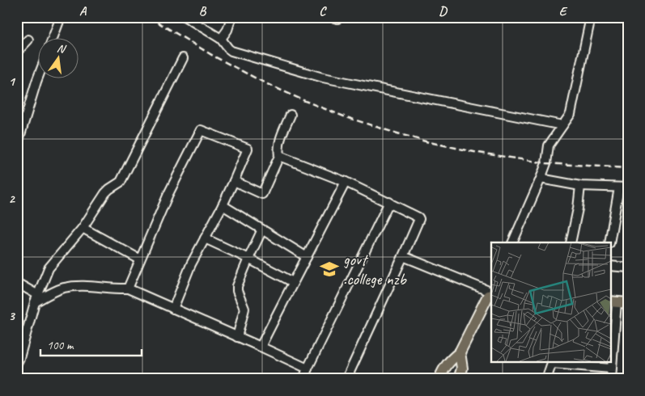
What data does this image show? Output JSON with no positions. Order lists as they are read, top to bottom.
{
  "places": {
    "school or university": ["govt .college nzb"]
  },
  "scale_bar": "100 m",
  "north": "top",
  "grid": {
    "columns": [
      "A",
      "B",
      "C",
      "D",
      "E"
    ],
    "rows": ["1", "2", "3"]
  }
}
